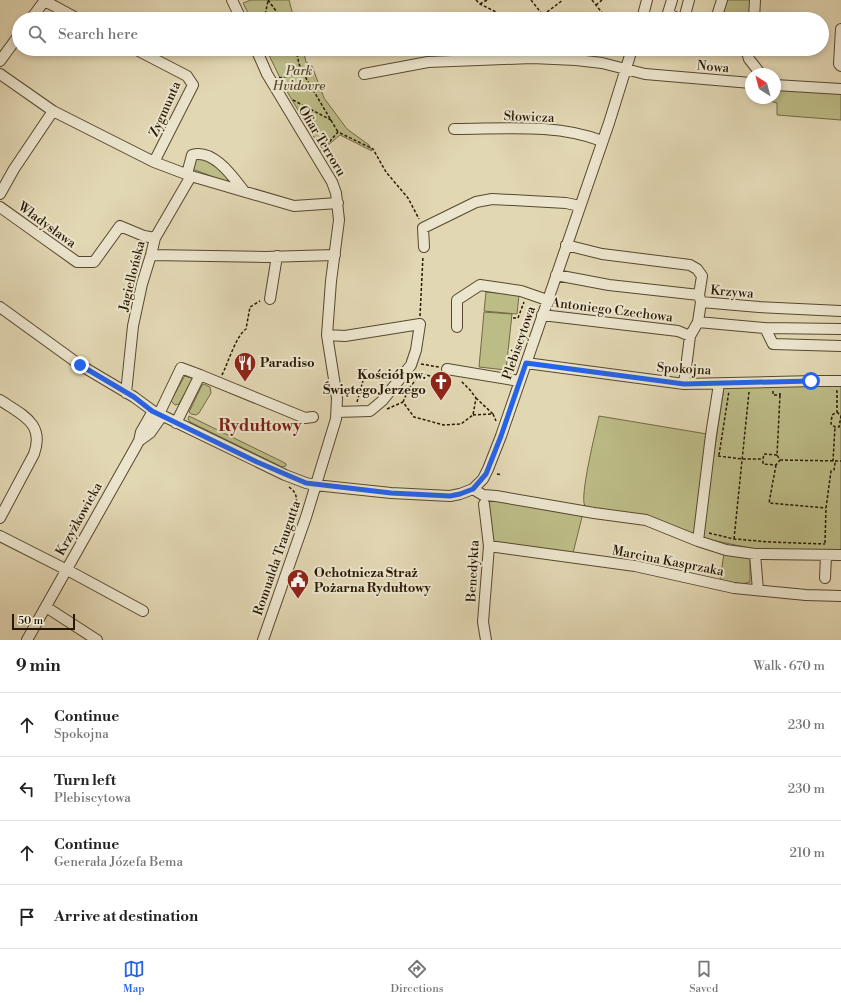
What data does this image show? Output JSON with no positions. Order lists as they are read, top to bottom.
{
  "streets": {
    "street": [
      "Nowa",
      "Zygmunta",
      "Słowicza",
      "Ofiar Terroru",
      "Władysława",
      "Jagiellońska",
      "Krzywa",
      "Antoniego Czechowa",
      "Plebiscytowa",
      "Spokojna",
      "Krzyżkowicka",
      "Romualda Traugutta",
      "Marcina Kasprzaka",
      "Benedykta"
    ]
  },
  "crossings": [
    ["Nowa", "Plebiscytowa"],
    ["Słowicza", "Plebiscytowa"],
    ["Ofiar Terroru", "Romualda Traugutta"],
    ["Władysława", "Jagiellońska"],
    ["Krzywa", "Plebiscytowa"],
    ["Antoniego Czechowa", "Plebiscytowa"],
    ["Plebiscytowa", "Spokojna"],
    ["Marcina Kasprzaka", "Benedykta"]
  ],
  "districts": ["Rydułtowy"],
  "parks": ["Park Hvidovre"],
  "places": {
    "restaurant": ["Paradiso"],
    "church": ["Kościół pw. Świętego Jerzego"],
    "public building": ["Ochotnicza Straż Pożarna Rydułtowy"]
  },
  "scale_bar": "50 m",
  "north": "top left",
  "page": {
    "search": "Search here",
    "scale": "50 m",
    "heading": ["9 min", "Walk · 670 m"],
    "list": [
      ["Continue", "Spokojna", "230 m"],
      ["Turn left", "Plebiscytowa", "230 m"],
      ["Continue", "Generała Józefa Bema", "210 m"],
      "Arrive at destination"
    ],
    "nav": ["Map", "Directions", "Saved"]
  }
}
